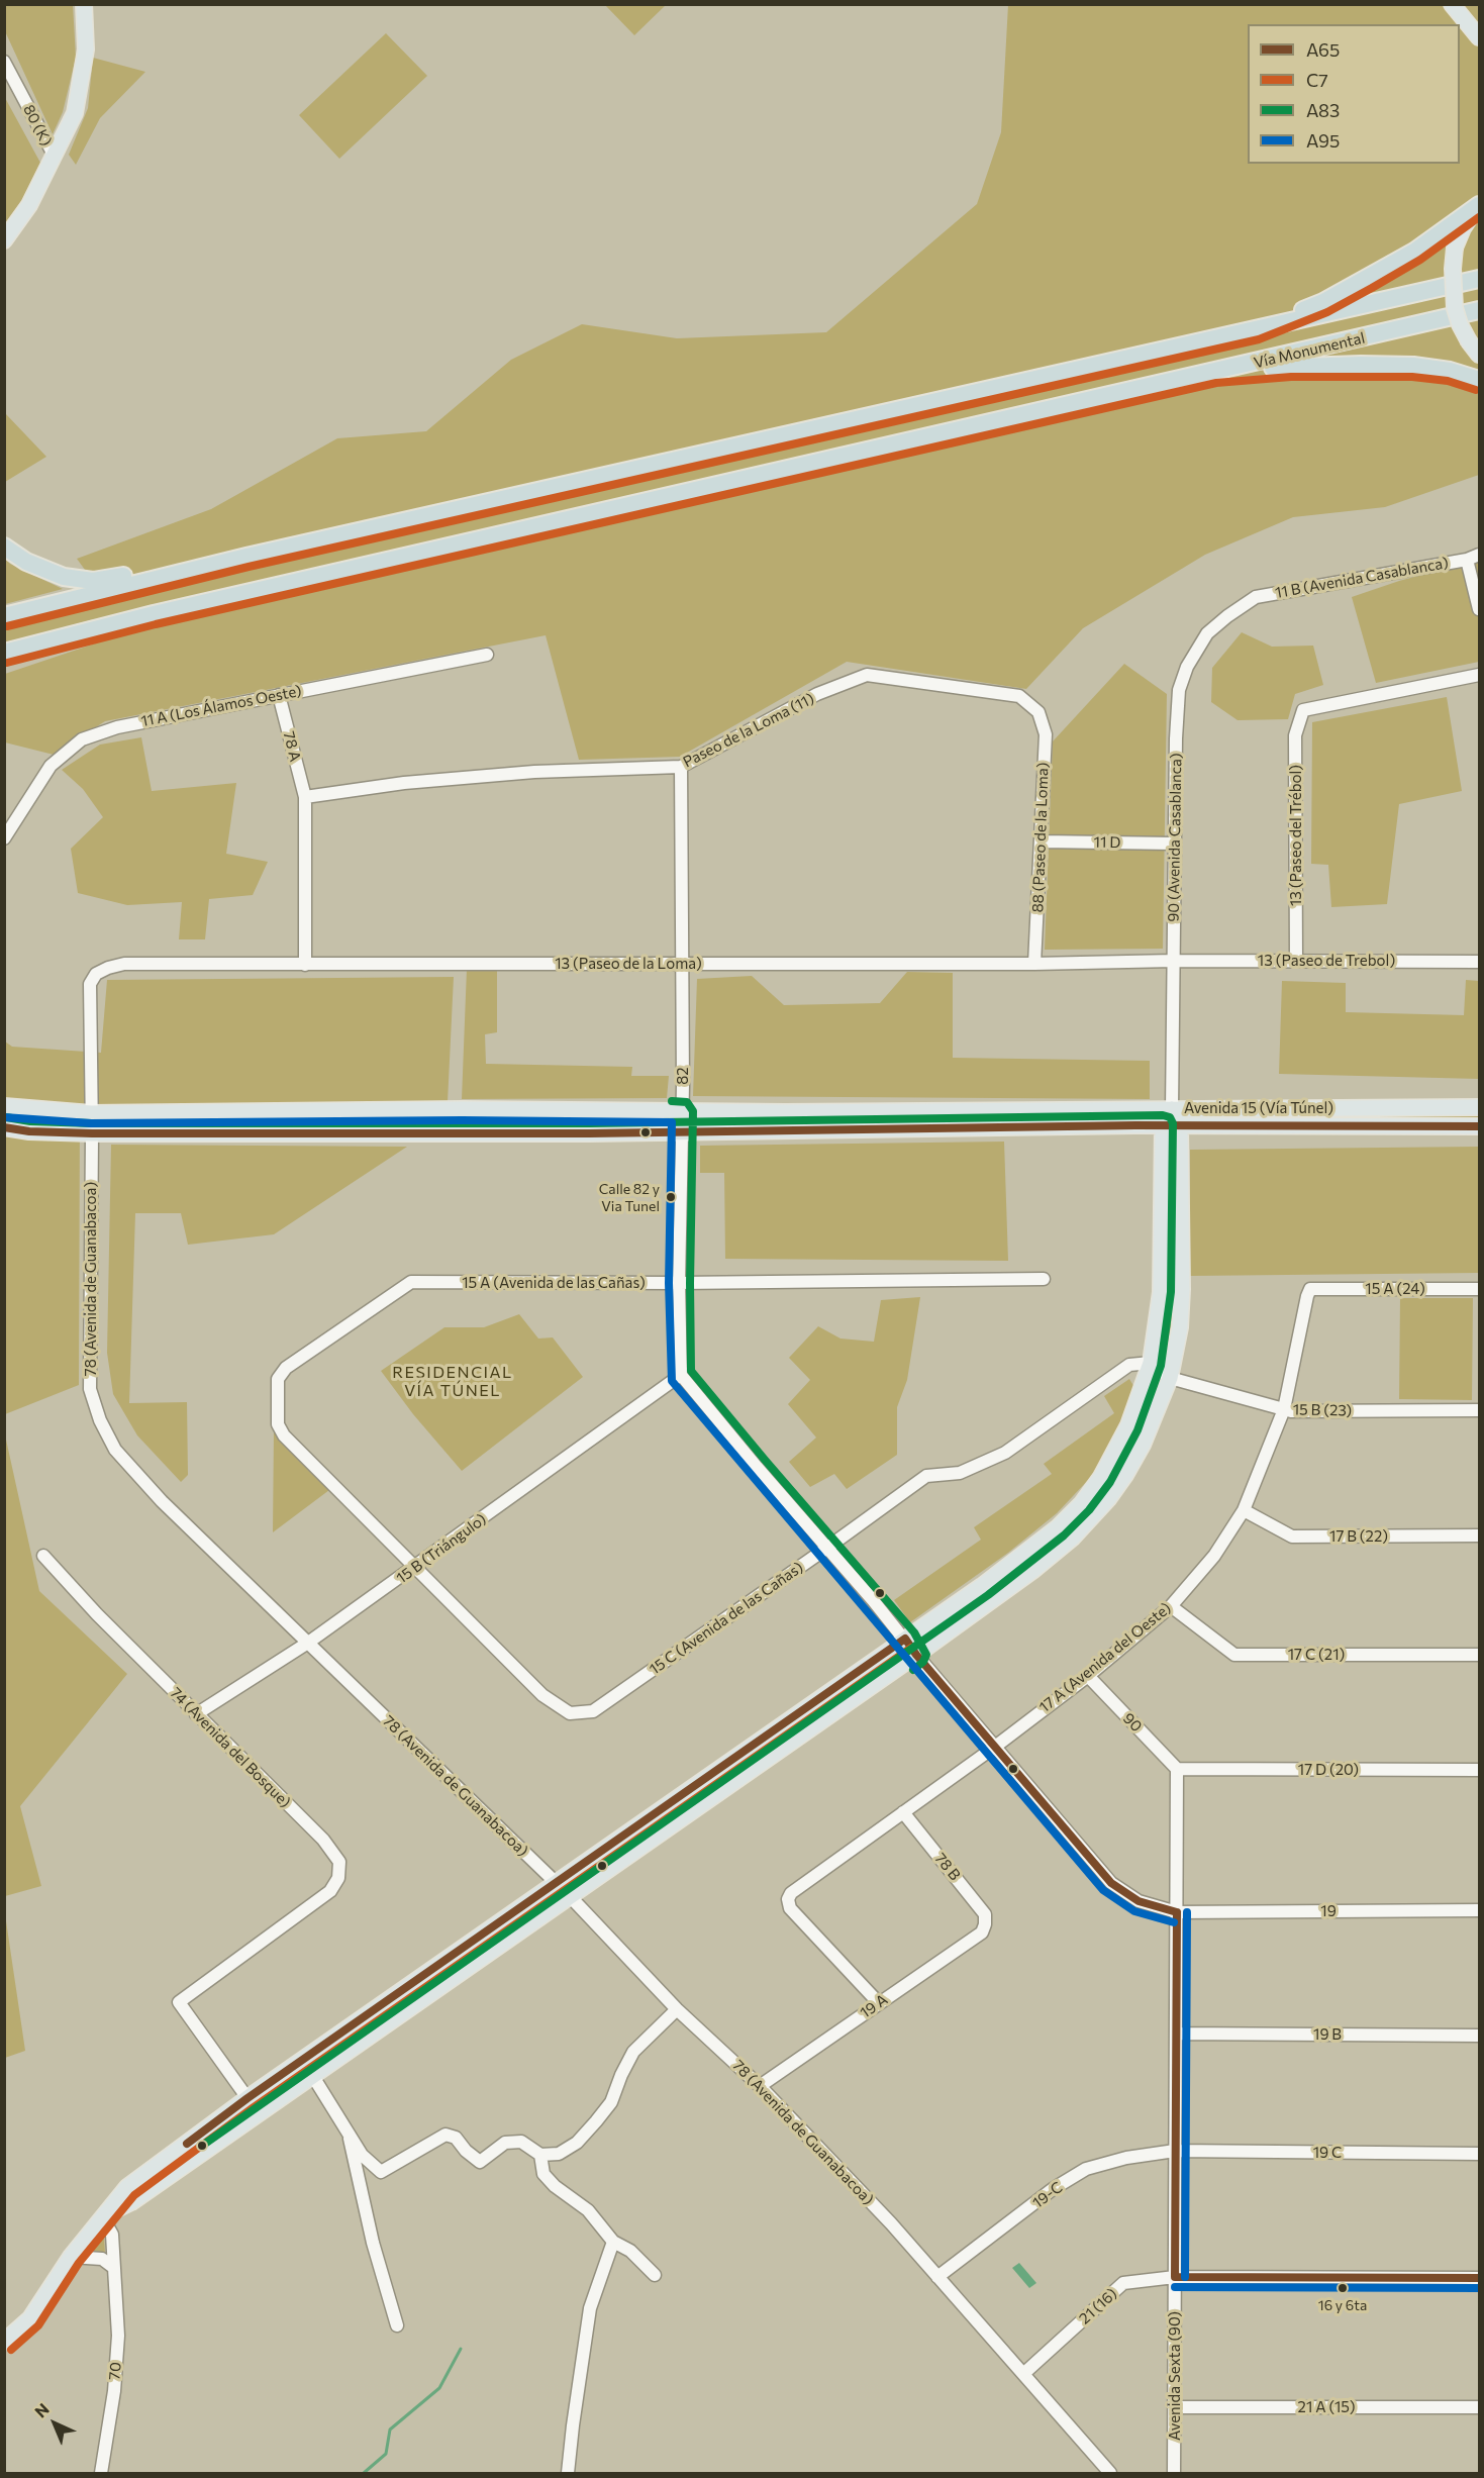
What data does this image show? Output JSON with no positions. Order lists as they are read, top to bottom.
{
  "streets": {
    "highway": ["Vía Monumental"],
    "main road": ["Avenida 15 (Vía Túnel)"],
    "street": [
      "80 (K)",
      "11 B (Avenida Casablanca)",
      "11 A (Los Álamos Oeste)",
      "Paseo de la Loma (11)",
      "78 A",
      "13 (Paseo del Trébol)",
      "88 (Paseo de la Loma)",
      "90 (Avenida Casablanca)",
      "11 D",
      "13 (Paseo de Trebol)",
      "13 (Paseo de la Loma)",
      "82",
      "78 (Avenida de Guanabacoa)",
      "15 A (Avenida de las Cañas)",
      "15 A (24)",
      "15 B (23)",
      "17 B (22)",
      "15 B (Triángulo)",
      "15 C (Avenida de las Cañas)",
      "17 C (21)",
      "17 A (Avenida del Oeste)",
      "90",
      "74 (Avenida del Bosque)",
      "17 D (20)",
      "78 B",
      "19",
      "19 A",
      "19 B",
      "19 C",
      "19-C",
      "21 (16)",
      "70",
      "Avenida Sexta (90)",
      "21 A (15)"
    ]
  },
  "crossings": [
    ["11 B (Avenida Casablanca)", "90 (Avenida Casablanca)"],
    ["11 A (Los Álamos Oeste)", "78 A"],
    ["Paseo de la Loma (11)", "78 A"],
    ["Paseo de la Loma (11)", "88 (Paseo de la Loma)"],
    ["Paseo de la Loma (11)", "82"],
    ["78 A", "13 (Paseo de la Loma)"],
    ["13 (Paseo del Trébol)", "13 (Paseo de Trebol)"],
    ["88 (Paseo de la Loma)", "11 D"],
    ["88 (Paseo de la Loma)", "13 (Paseo de la Loma)"],
    ["90 (Avenida Casablanca)", "11 D"],
    ["90 (Avenida Casablanca)", "13 (Paseo de Trebol)"],
    ["90 (Avenida Casablanca)", "13 (Paseo de la Loma)"],
    ["90 (Avenida Casablanca)", "Avenida 15 (Vía Túnel)"],
    ["13 (Paseo de Trebol)", "13 (Paseo de la Loma)"],
    ["13 (Paseo de la Loma)", "82"],
    ["13 (Paseo de la Loma)", "78 (Avenida de Guanabacoa)"],
    ["82", "Avenida 15 (Vía Túnel)"],
    ["82", "15 A (Avenida de las Cañas)"],
    ["82", "15 B (Triángulo)"],
    ["Avenida 15 (Vía Túnel)", "78 (Avenida de Guanabacoa)"],
    ["78 (Avenida de Guanabacoa)", "15 B (Triángulo)"],
    ["78 (Avenida de Guanabacoa)", "19 A"],
    ["78 (Avenida de Guanabacoa)", "19-C"],
    ["78 (Avenida de Guanabacoa)", "21 (16)"],
    ["15 A (Avenida de las Cañas)", "15 B (Triángulo)"],
    ["15 A (Avenida de las Cañas)", "15 C (Avenida de las Cañas)"],
    ["15 A (24)", "17 A (Avenida del Oeste)"],
    ["15 B (23)", "17 A (Avenida del Oeste)"],
    ["17 B (22)", "17 A (Avenida del Oeste)"],
    ["15 B (Triángulo)", "15 C (Avenida de las Cañas)"],
    ["15 B (Triángulo)", "74 (Avenida del Bosque)"],
    ["17 C (21)", "17 A (Avenida del Oeste)"],
    ["17 A (Avenida del Oeste)", "90"],
    ["17 A (Avenida del Oeste)", "78 B"],
    ["17 A (Avenida del Oeste)", "19 A"],
    ["90", "17 D (20)"],
    ["90", "Avenida Sexta (90)"],
    ["17 D (20)", "Avenida Sexta (90)"],
    ["78 B", "19 A"],
    ["19", "Avenida Sexta (90)"],
    ["19 B", "Avenida Sexta (90)"],
    ["19 C", "19-C"],
    ["19 C", "Avenida Sexta (90)"],
    ["19-C", "Avenida Sexta (90)"],
    ["21 (16)", "Avenida Sexta (90)"],
    ["Avenida Sexta (90)", "21 A (15)"]
  ],
  "districts": ["RESIDENCIAL VÍA TÚNEL"],
  "places": ["Calle 82 y Via Tunel", "16 y 6ta"],
  "lines": [
    "transit line C7",
    "transit line A83",
    "transit line A95",
    "transit line A65"
  ],
  "legend": [
    "A65",
    "C7",
    "A83",
    "A95"
  ],
  "north": "top left"
}
